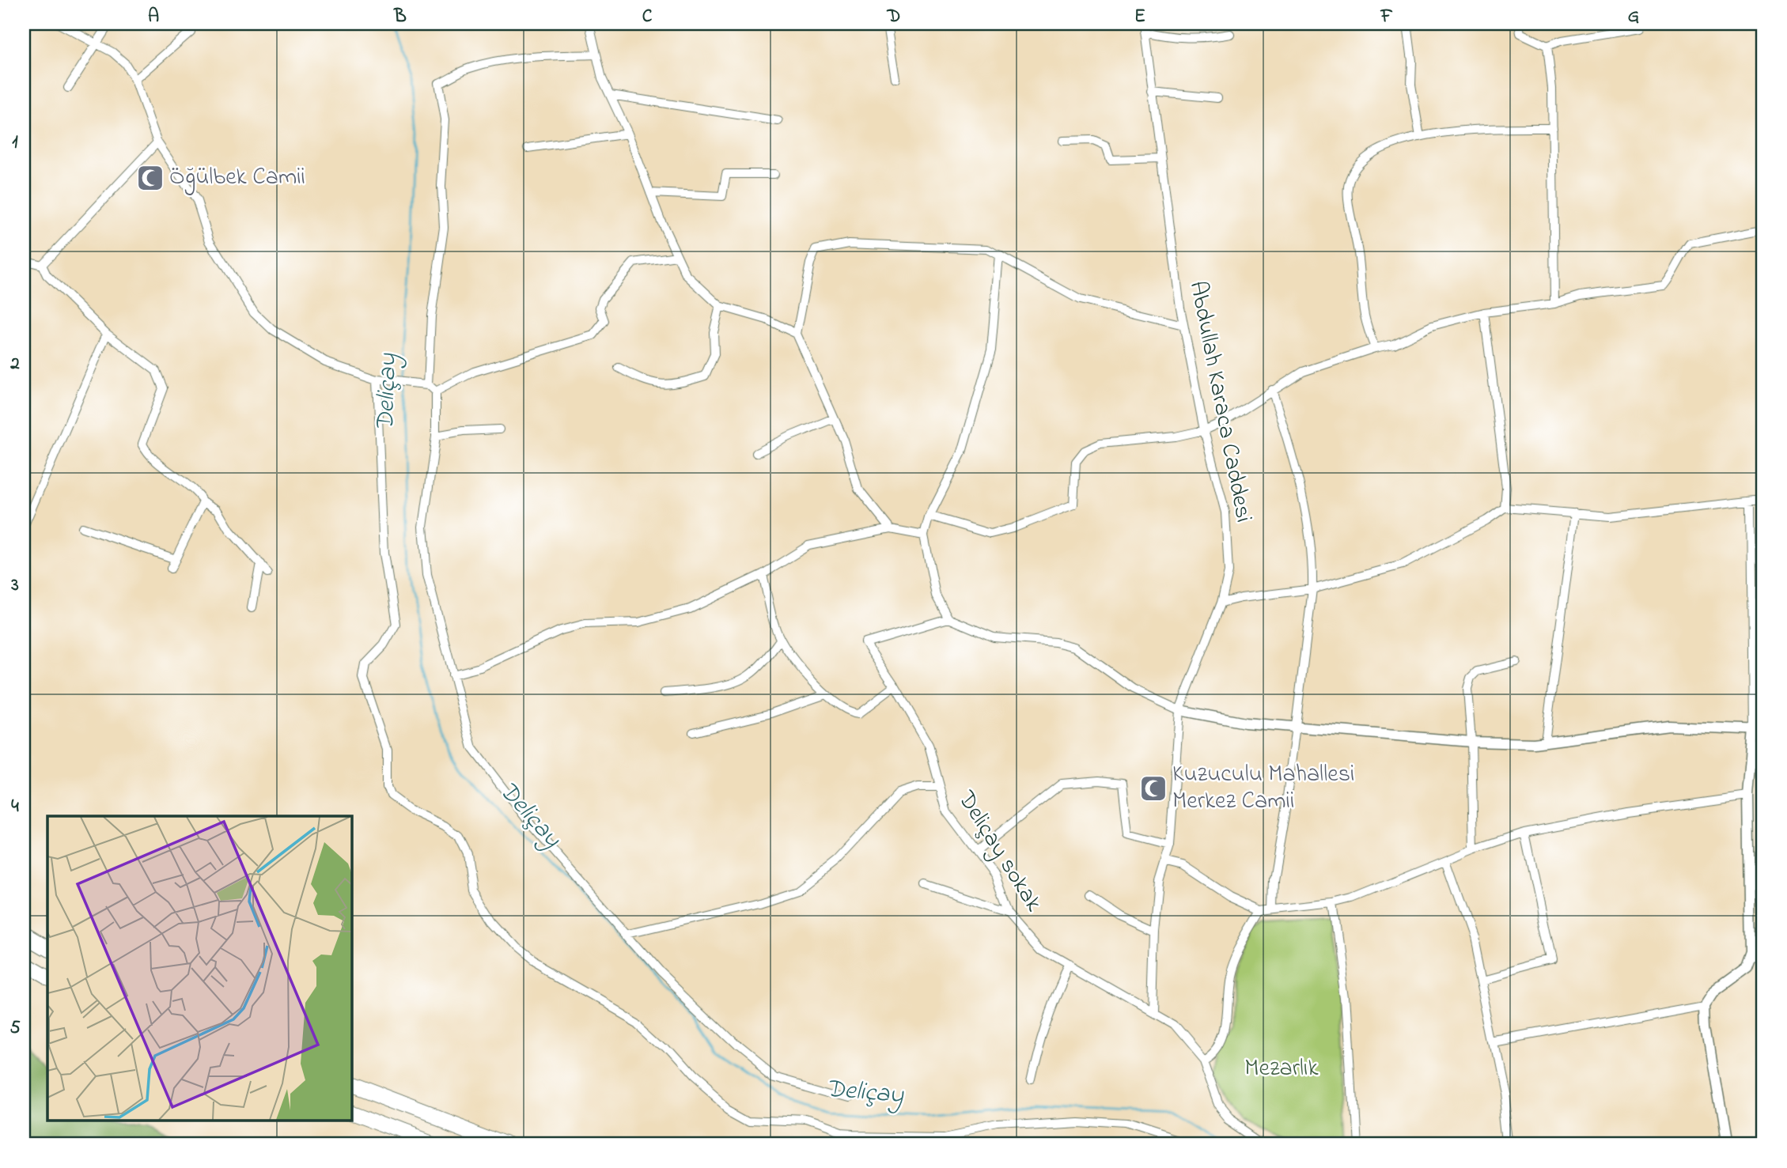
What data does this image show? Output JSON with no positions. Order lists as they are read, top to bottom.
{
  "streets": {
    "street": ["Abdullah Karaca Caddesi", "Deliçay sokak"]
  },
  "crossings": [
    ["Abdullah Karaca Caddesi", "Deliçay sokak"]
  ],
  "water": ["Deliçay"],
  "parks": ["Mezarlık"],
  "places": {
    "mosque": ["Öğülbek Camii", "Kuzuculu Mahallesi Merkez Camii"]
  },
  "grid": {
    "columns": [
      "A",
      "B",
      "C",
      "D",
      "E",
      "F",
      "G"
    ],
    "rows": [
      "1",
      "2",
      "3",
      "4",
      "5"
    ]
  }
}
